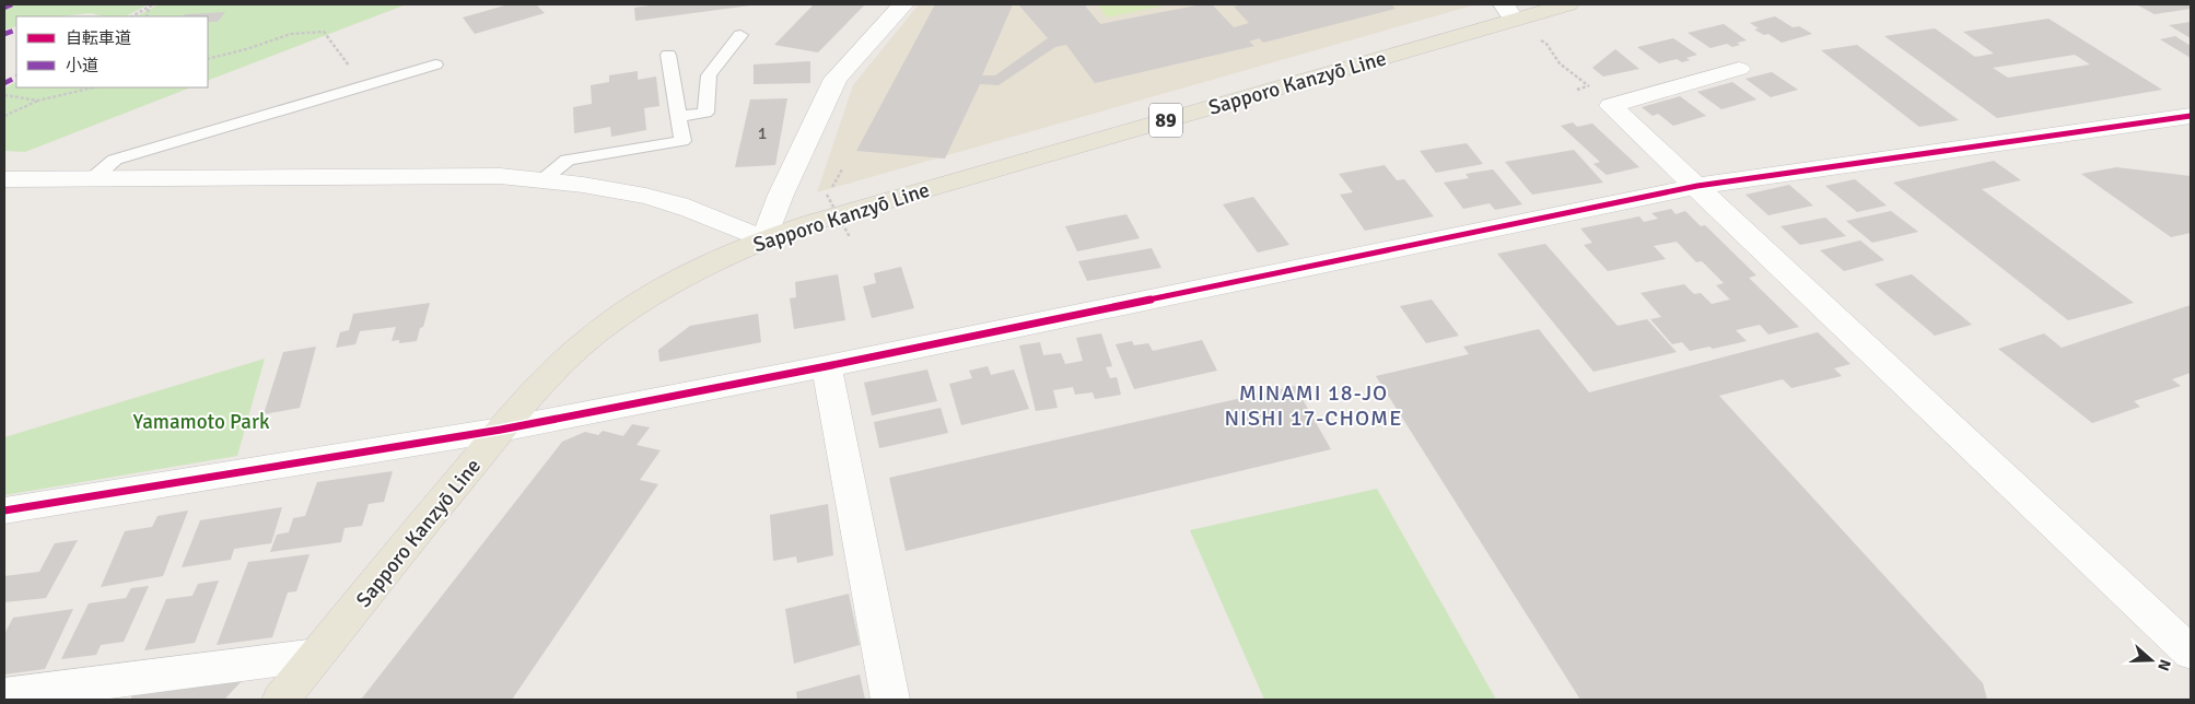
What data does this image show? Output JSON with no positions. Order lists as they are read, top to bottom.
{
  "streets": {
    "main road": ["Sapporo Kanzyō Line", "89"]
  },
  "districts": ["MINAMI 18-JO NISHI 17-CHOME"],
  "parks": ["Yamamoto Park"],
  "house_numbers": ["1"],
  "legend": ["自転車道", "小道"],
  "north": "right"
}
